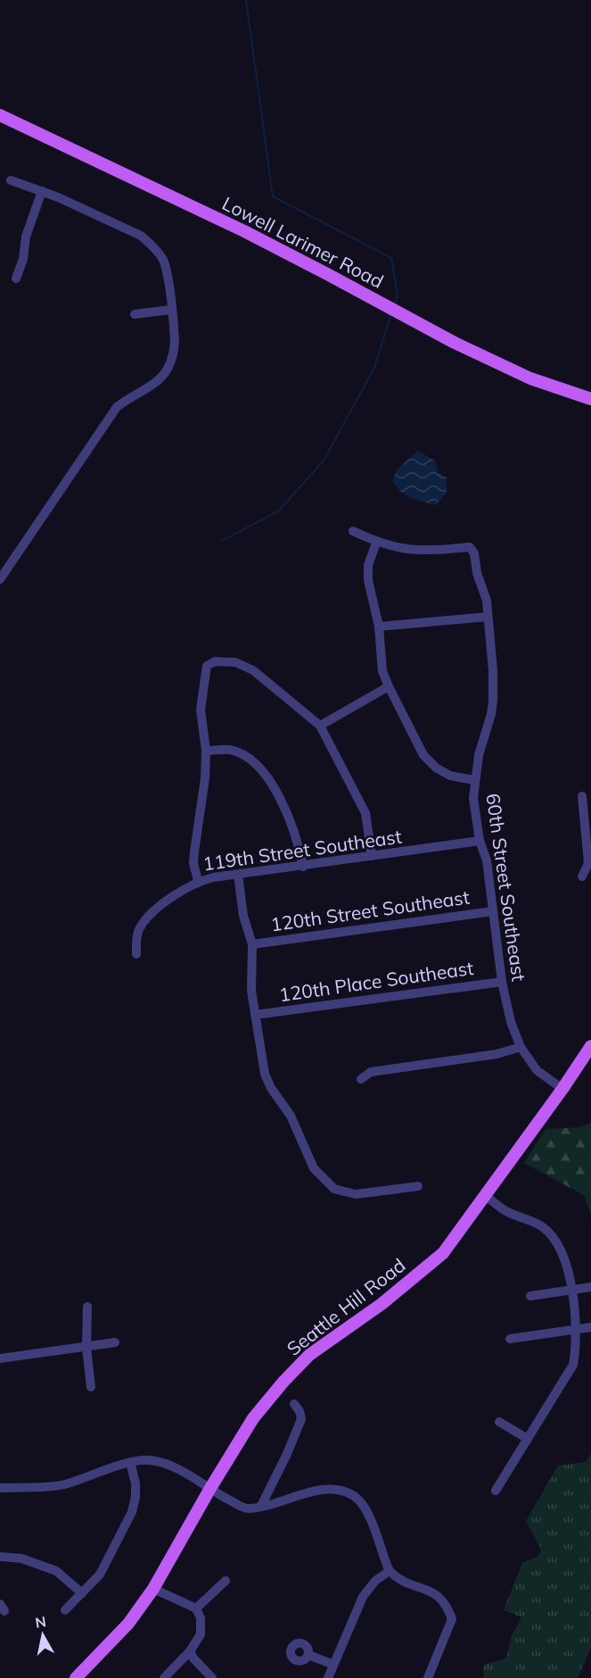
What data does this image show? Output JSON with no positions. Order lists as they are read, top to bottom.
{
  "streets": {
    "main road": ["Lowell Larimer Road", "Seattle Hill Road"],
    "street": [
      "119th Street Southeast",
      "60th Street Southeast",
      "120th Street Southeast",
      "120th Place Southeast"
    ]
  },
  "crossings": [
    ["119th Street Southeast", "60th Street Southeast"],
    ["60th Street Southeast", "120th Street Southeast"],
    ["60th Street Southeast", "120th Place Southeast"],
    ["60th Street Southeast", "Seattle Hill Road"]
  ],
  "north": "top"
}
